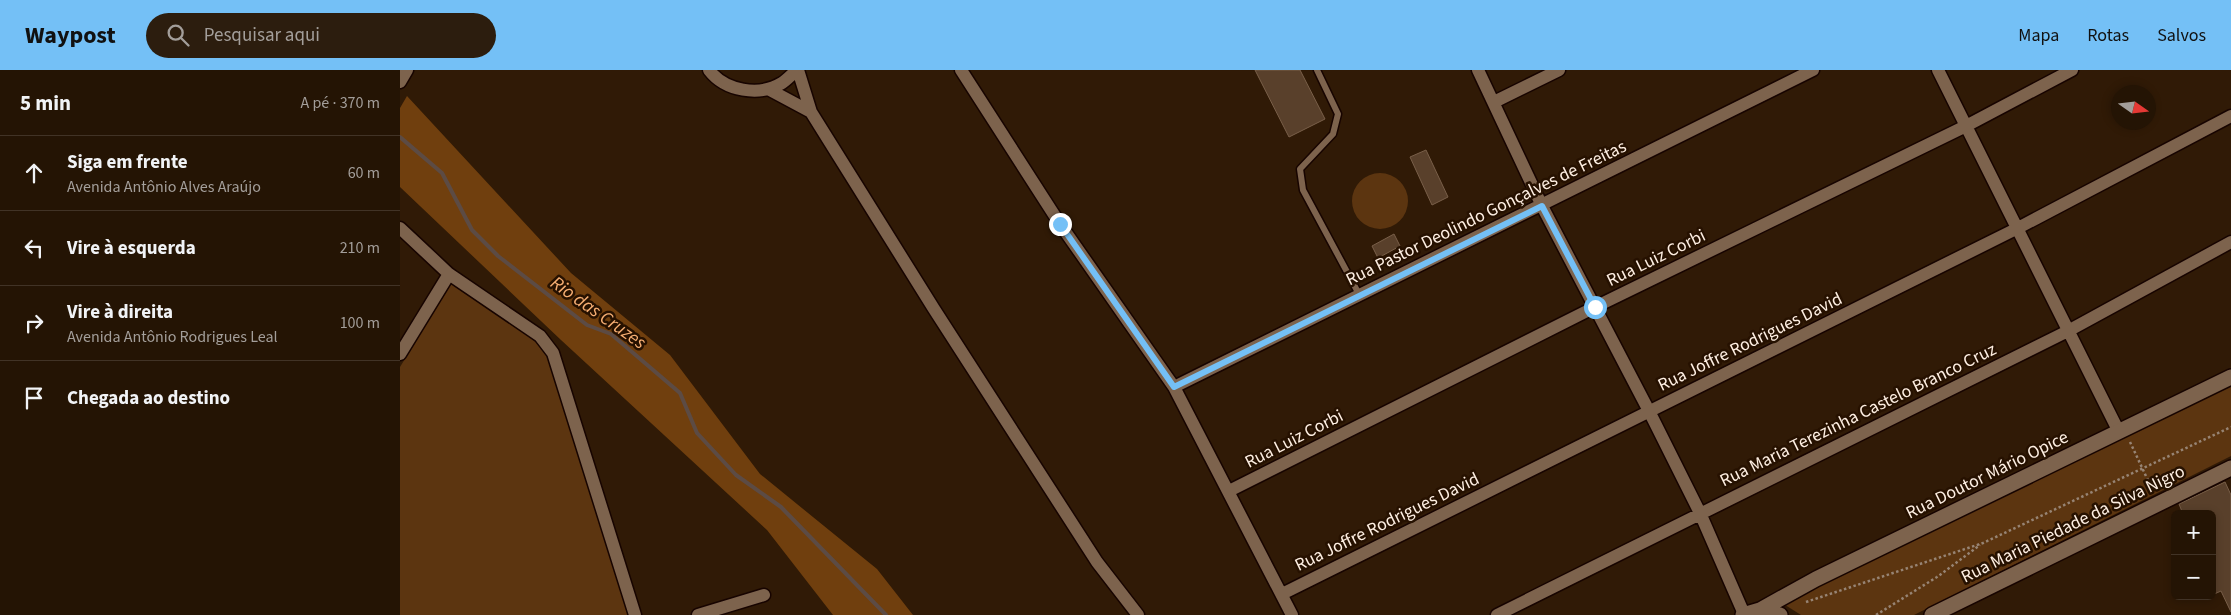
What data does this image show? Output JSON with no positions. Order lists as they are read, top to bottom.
{
  "streets": {
    "street": [
      "Rua Pastor Deolindo Gonçalves de Freitas",
      "Rua Luiz Corbi",
      "Rua Joffre Rodrigues David",
      "Rua Maria Terezinha Castelo Branco Cruz",
      "Rua Doutor Mário Opice",
      "Rua Maria Piedade da Silva Nigro"
    ]
  },
  "water": ["Rio das Cruzes"],
  "north": "right",
  "page": {
    "header": "Waypost",
    "search": "Pesquisar aqui",
    "nav": ["Mapa", "Rotas", "Salvos"],
    "heading": ["5 min", "A pé · 370 m"],
    "list": [
      ["Siga em frente", "Avenida Antônio Alves Araújo", "60 m"],
      ["Vire à esquerda", "210 m"],
      ["Vire à direita", "Avenida Antônio Rodrigues Leal", "100 m"],
      "Chegada ao destino"
    ],
    "map_buttons": ["+", "−"]
  }
}
